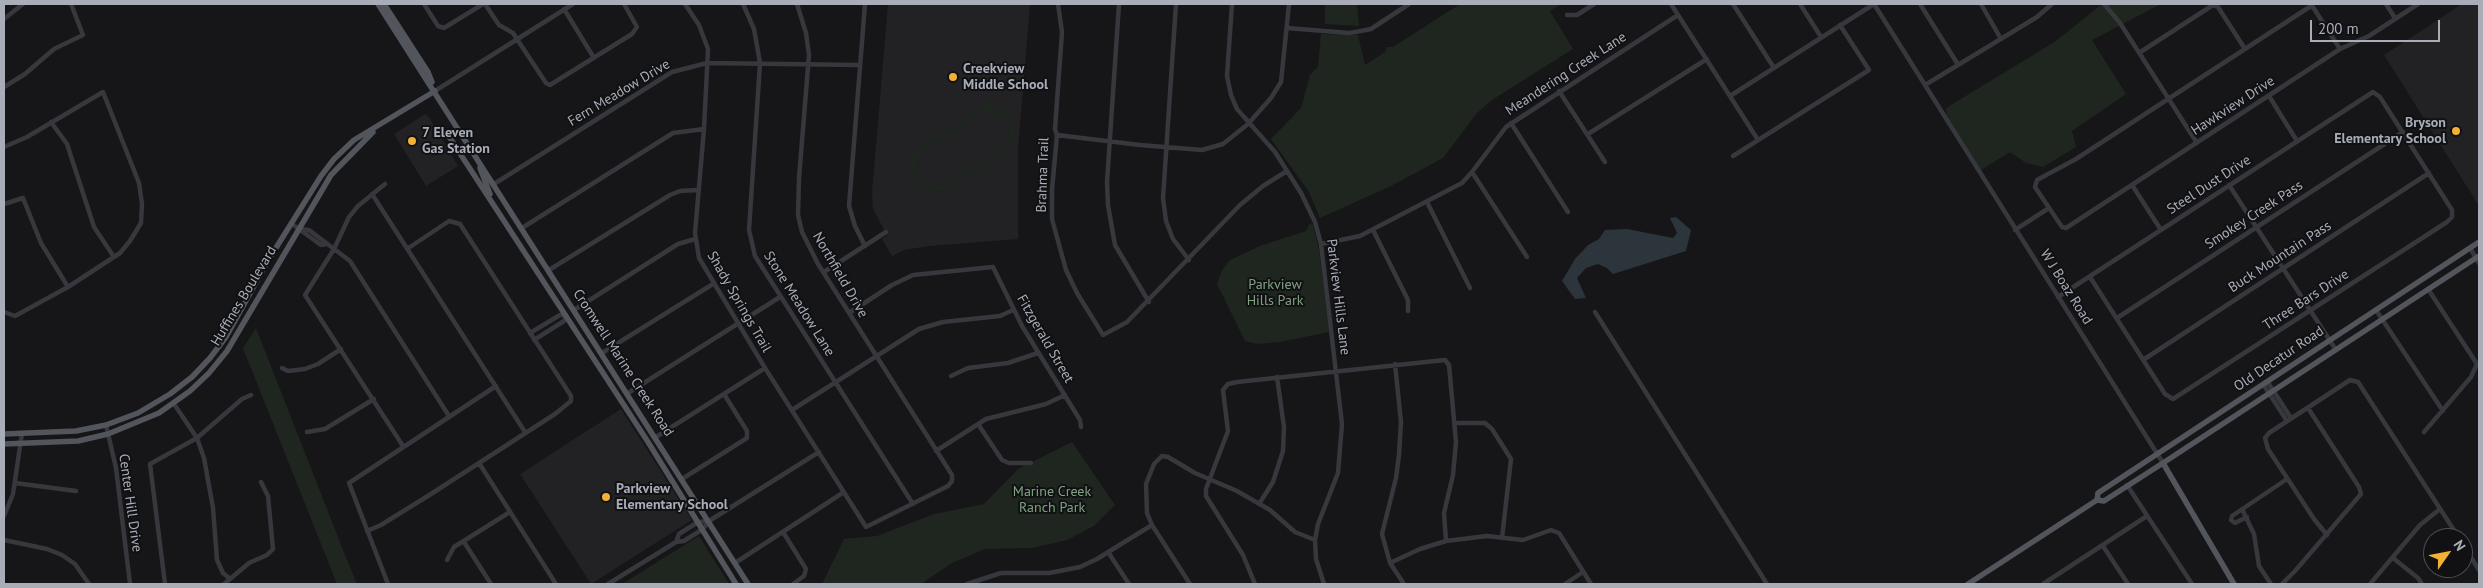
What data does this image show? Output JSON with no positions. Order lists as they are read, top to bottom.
{
  "streets": {
    "main road": [
      "W J Boaz Road",
      "Huffines Boulevard",
      "Old Decatur Road",
      "Cromwell Marine Creek Road"
    ],
    "street": [
      "Meandering Creek Lane",
      "Fern Meadow Drive",
      "Hawkview Drive",
      "Brahma Trail",
      "Steel Dust Drive",
      "Smokey Creek Pass",
      "Buck Mountain Pass",
      "Northfield Drive",
      "Parkview Hills Lane",
      "Three Bars Drive",
      "Shady Springs Trail",
      "Stone Meadow Lane",
      "Fitzgerald Street",
      "Center Hill Drive"
    ]
  },
  "crossings": [
    ["Meandering Creek Lane", "Parkview Hills Lane"],
    ["Fern Meadow Drive", "Northfield Drive"],
    ["Fern Meadow Drive", "Shady Springs Trail"],
    ["Fern Meadow Drive", "Stone Meadow Lane"],
    ["Fern Meadow Drive", "Cromwell Marine Creek Road"],
    ["Steel Dust Drive", "Smokey Creek Pass"],
    ["Steel Dust Drive", "W J Boaz Road"],
    ["Buck Mountain Pass", "Three Bars Drive"],
    ["Northfield Drive", "Shady Springs Trail"],
    ["Northfield Drive", "Stone Meadow Lane"],
    ["Northfield Drive", "Fitzgerald Street"],
    ["W J Boaz Road", "Old Decatur Road"],
    ["Huffines Boulevard", "Cromwell Marine Creek Road"],
    ["Huffines Boulevard", "Center Hill Drive"],
    ["Shady Springs Trail", "Stone Meadow Lane"]
  ],
  "parks": ["Parkview Hills Park", "Marine Creek Ranch Park"],
  "places": [
    "Creekview Middle School",
    "Bryson Elementary School",
    "7 Eleven Gas Station",
    "Parkview Elementary School"
  ],
  "scale_bar": "200 m",
  "north": "top right"
}
